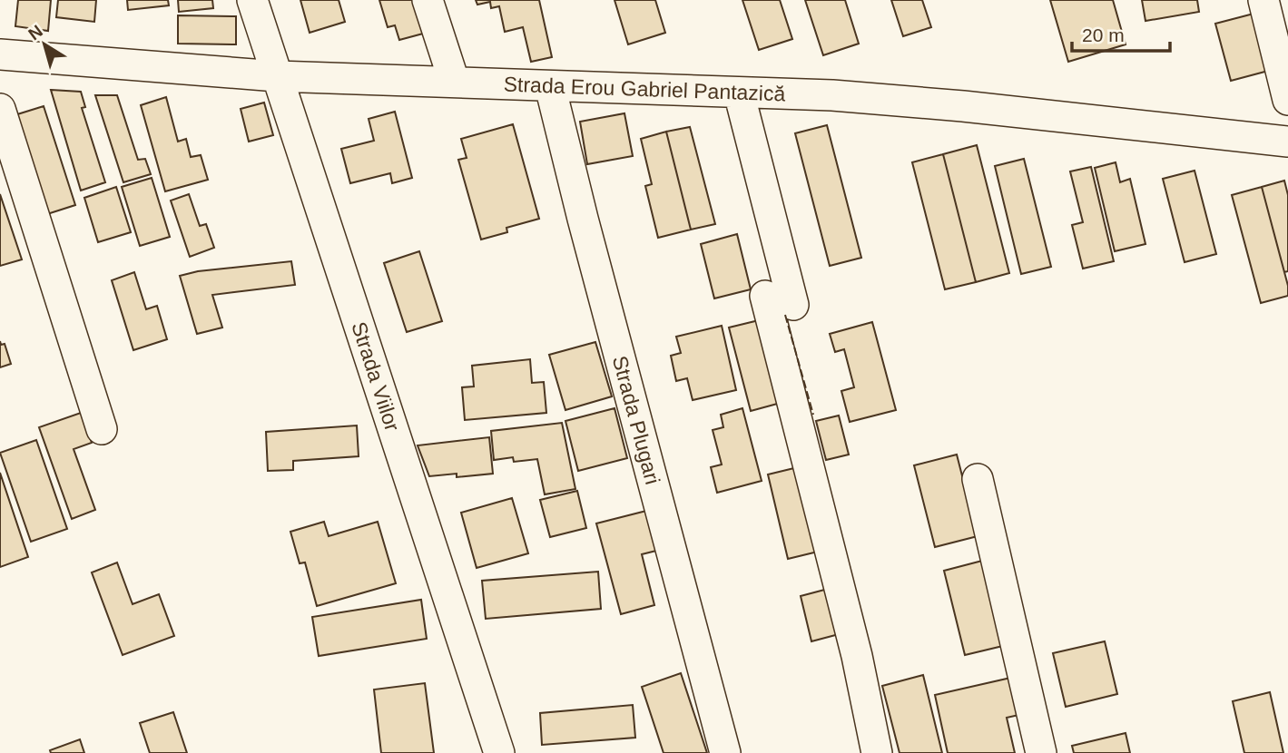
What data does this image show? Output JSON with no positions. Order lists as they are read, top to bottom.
{
  "streets": {
    "street": ["Strada Erou Gabriel Pantazică", "Strada Viilor", "Strada Plugari"]
  },
  "crossings": [
    ["Strada Erou Gabriel Pantazică", "Strada Viilor"],
    ["Strada Erou Gabriel Pantazică", "Strada Plugari"]
  ],
  "scale_bar": "20 m",
  "north": "top left"
}
